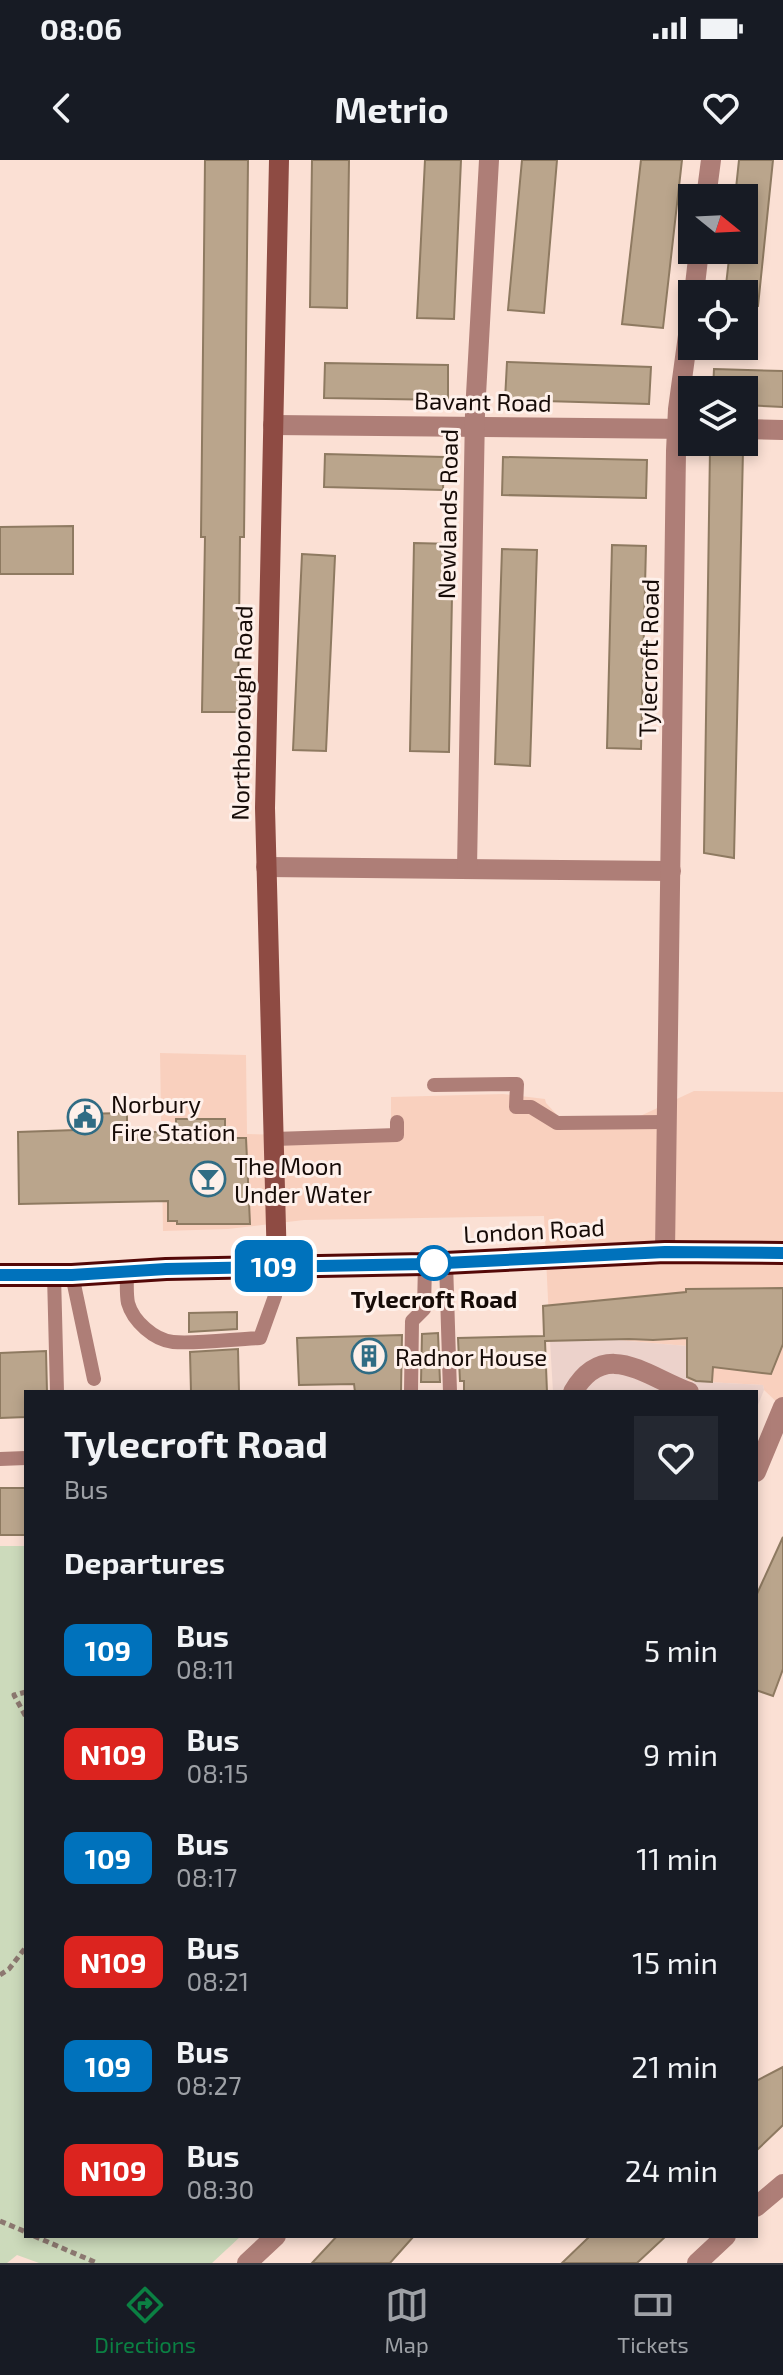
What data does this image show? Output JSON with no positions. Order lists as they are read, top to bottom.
{
  "streets": {
    "highway": ["London Road"],
    "street": [
      "Bavant Road",
      "Newlands Road",
      "Tylecroft Road",
      "Northborough Road"
    ]
  },
  "crossings": [
    ["Bavant Road", "Newlands Road"],
    ["Bavant Road", "Northborough Road"],
    ["Tylecroft Road", "London Road"],
    ["Northborough Road", "London Road"]
  ],
  "places": {
    "public building": ["Norbury Fire Station"],
    "bar": ["The Moon Under Water"],
    "other": ["Tylecroft Road"],
    "building": ["Radnor House"]
  },
  "lines": ["bus line 109"],
  "north": "right",
  "page": {
    "status": "08:06",
    "header": "Metrio",
    "on_map": "109",
    "heading": [
      ["Tylecroft Road", "Bus"],
      "Departures"
    ],
    "list": [
      {
        "mark": "109",
        "name": "Bus",
        "note": "08:11",
        "value": "5 min"
      },
      {
        "mark": "N109",
        "name": "Bus",
        "note": "08:15",
        "value": "9 min"
      },
      {
        "mark": "109",
        "name": "Bus",
        "note": "08:17",
        "value": "11 min"
      },
      {
        "mark": "N109",
        "name": "Bus",
        "note": "08:21",
        "value": "15 min"
      },
      {
        "mark": "109",
        "name": "Bus",
        "note": "08:27",
        "value": "21 min"
      },
      {
        "mark": "N109",
        "name": "Bus",
        "note": "08:30",
        "value": "24 min"
      }
    ],
    "tabs": ["Directions", "Map", "Tickets"]
  }
}
